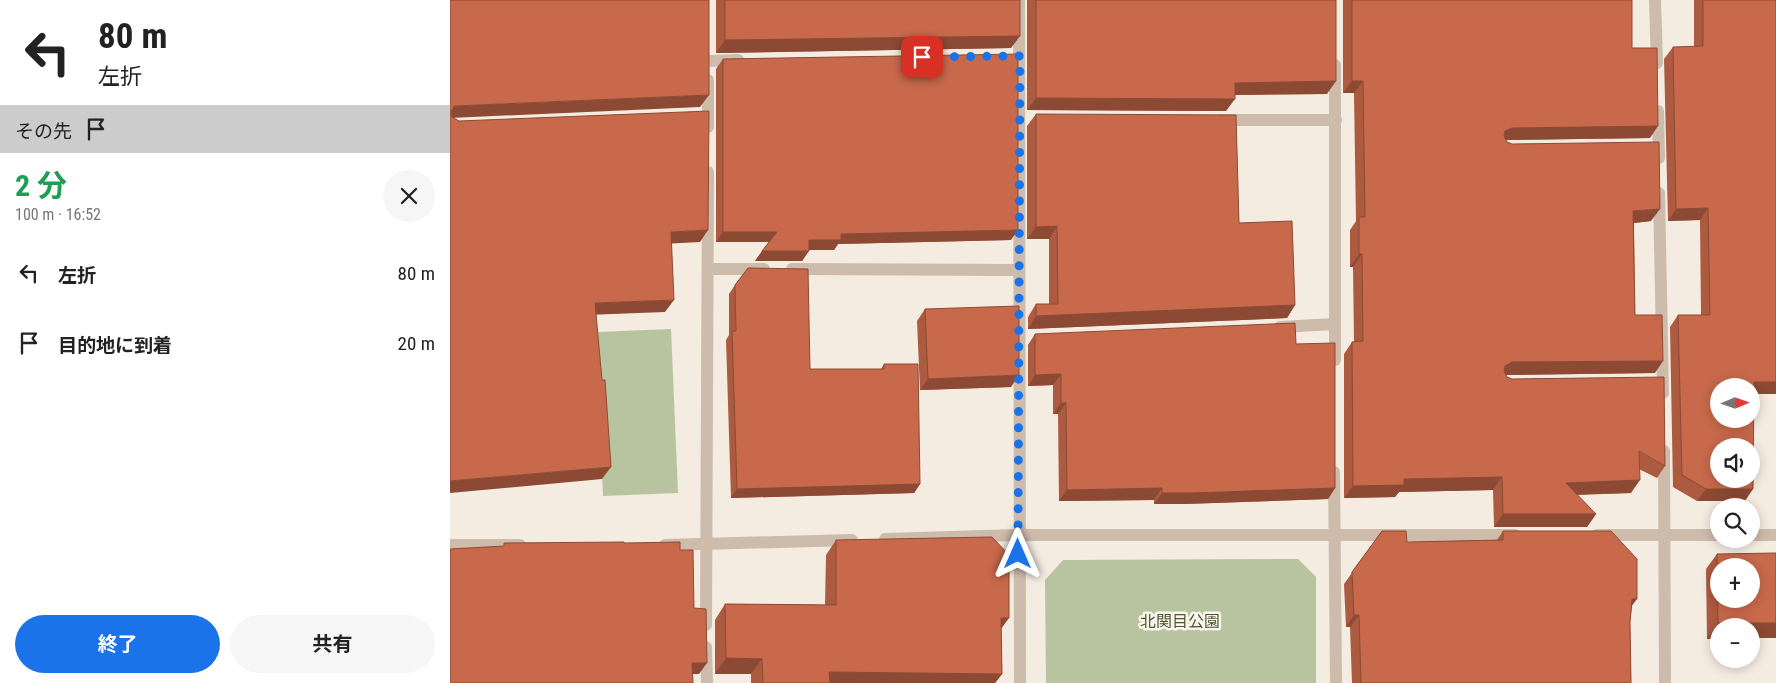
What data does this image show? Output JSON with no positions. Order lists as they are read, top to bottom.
{
  "parks": ["北関目公園"],
  "north": "right",
  "page": {
    "turn": ["80 m", "左折"],
    "then": "その先",
    "heading": ["2 分", "100 m · 16:52"],
    "list": [
      {
        "name": "左折",
        "value": "80 m"
      },
      {
        "name": "目的地に到着",
        "value": "20 m"
      }
    ],
    "map_buttons": ["+", "−"],
    "buttons": ["終了", "共有"]
  }
}
